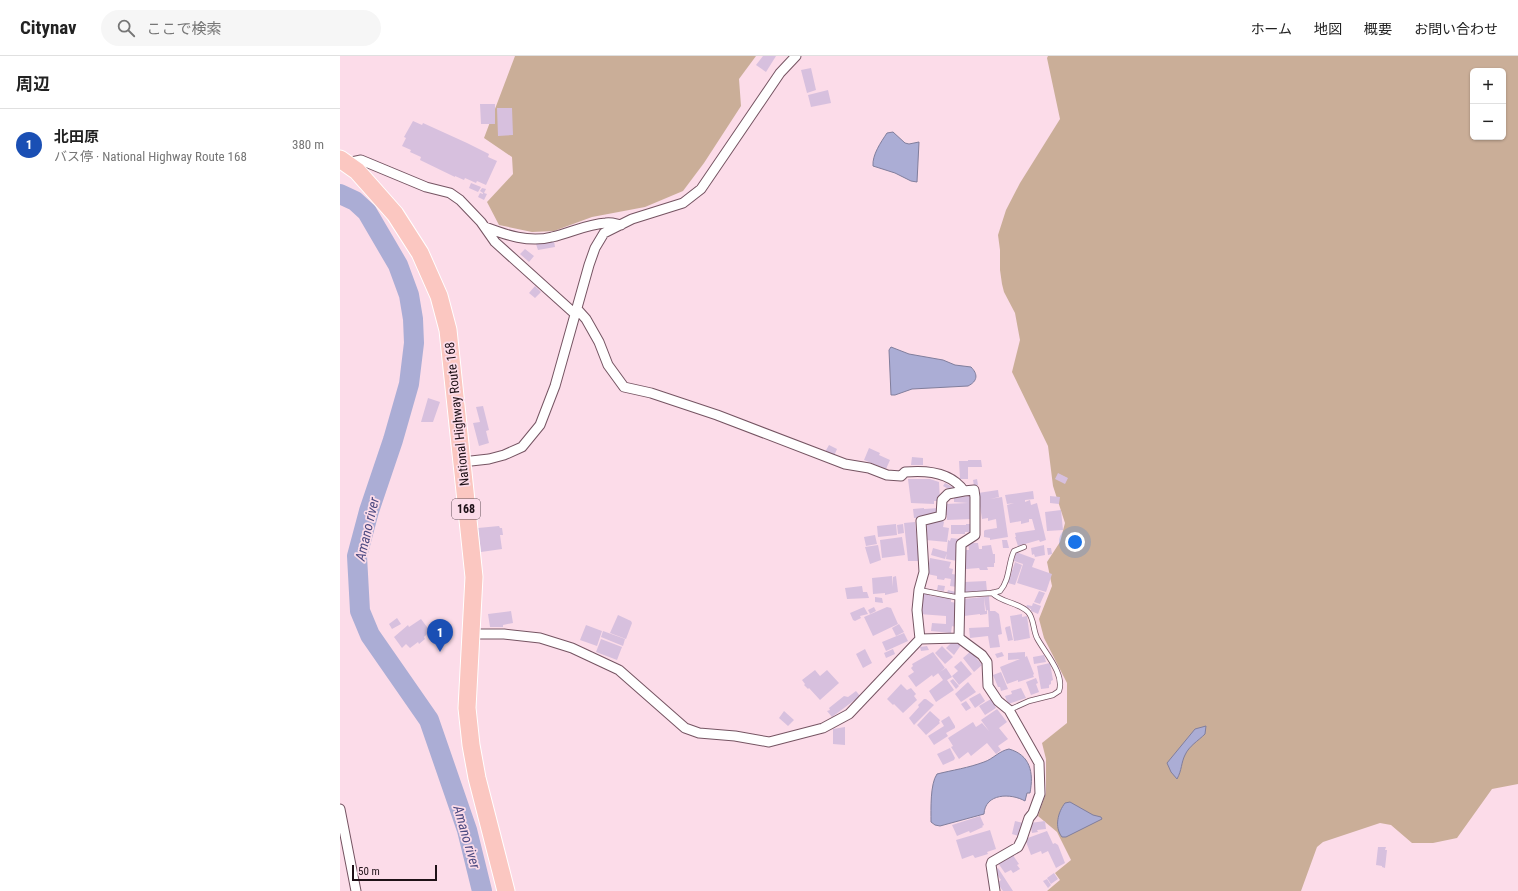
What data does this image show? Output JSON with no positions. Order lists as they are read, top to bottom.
{
  "streets": {
    "highway": ["National Highway Route 168", "168"]
  },
  "water": ["Amano river"],
  "scale_bar": "50 m",
  "page": {
    "header": "Citynav",
    "search": "ここで検索",
    "nav": [
      "ホーム",
      "地図",
      "概要",
      "お問い合わせ"
    ],
    "heading": "周辺",
    "map_buttons": ["+", "−"],
    "list": [
      {
        "mark": "1",
        "name": "北田原",
        "note": "バス停 · National Highway Route 168",
        "value": "380 m"
      }
    ],
    "pins": "1",
    "scale": "50 m"
  }
}
